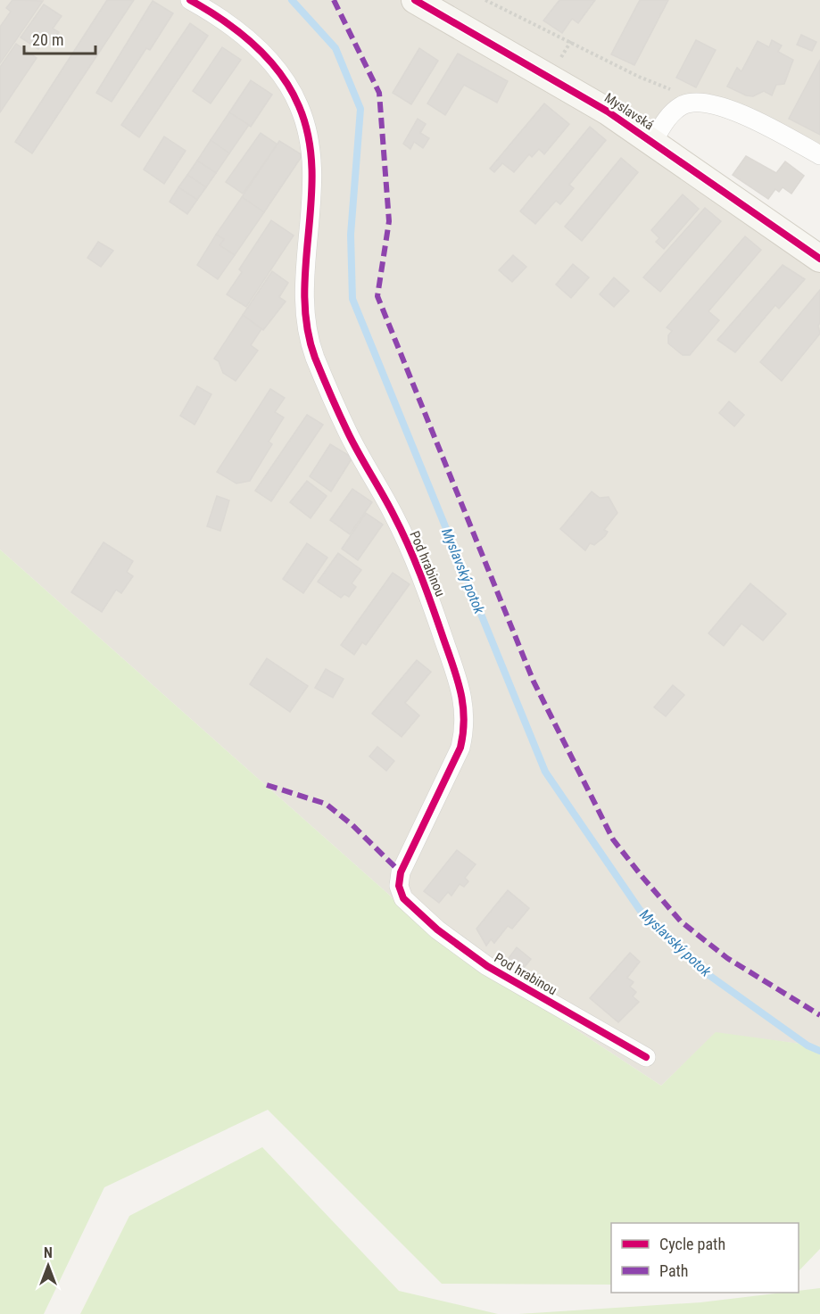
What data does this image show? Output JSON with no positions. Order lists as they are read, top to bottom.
{
  "streets": {
    "street": ["Myslavská", "Pod hrabinou"]
  },
  "water": ["Myslavský potok"],
  "legend": ["Cycle path", "Path"],
  "scale_bar": "20 m",
  "north": "top"
}
